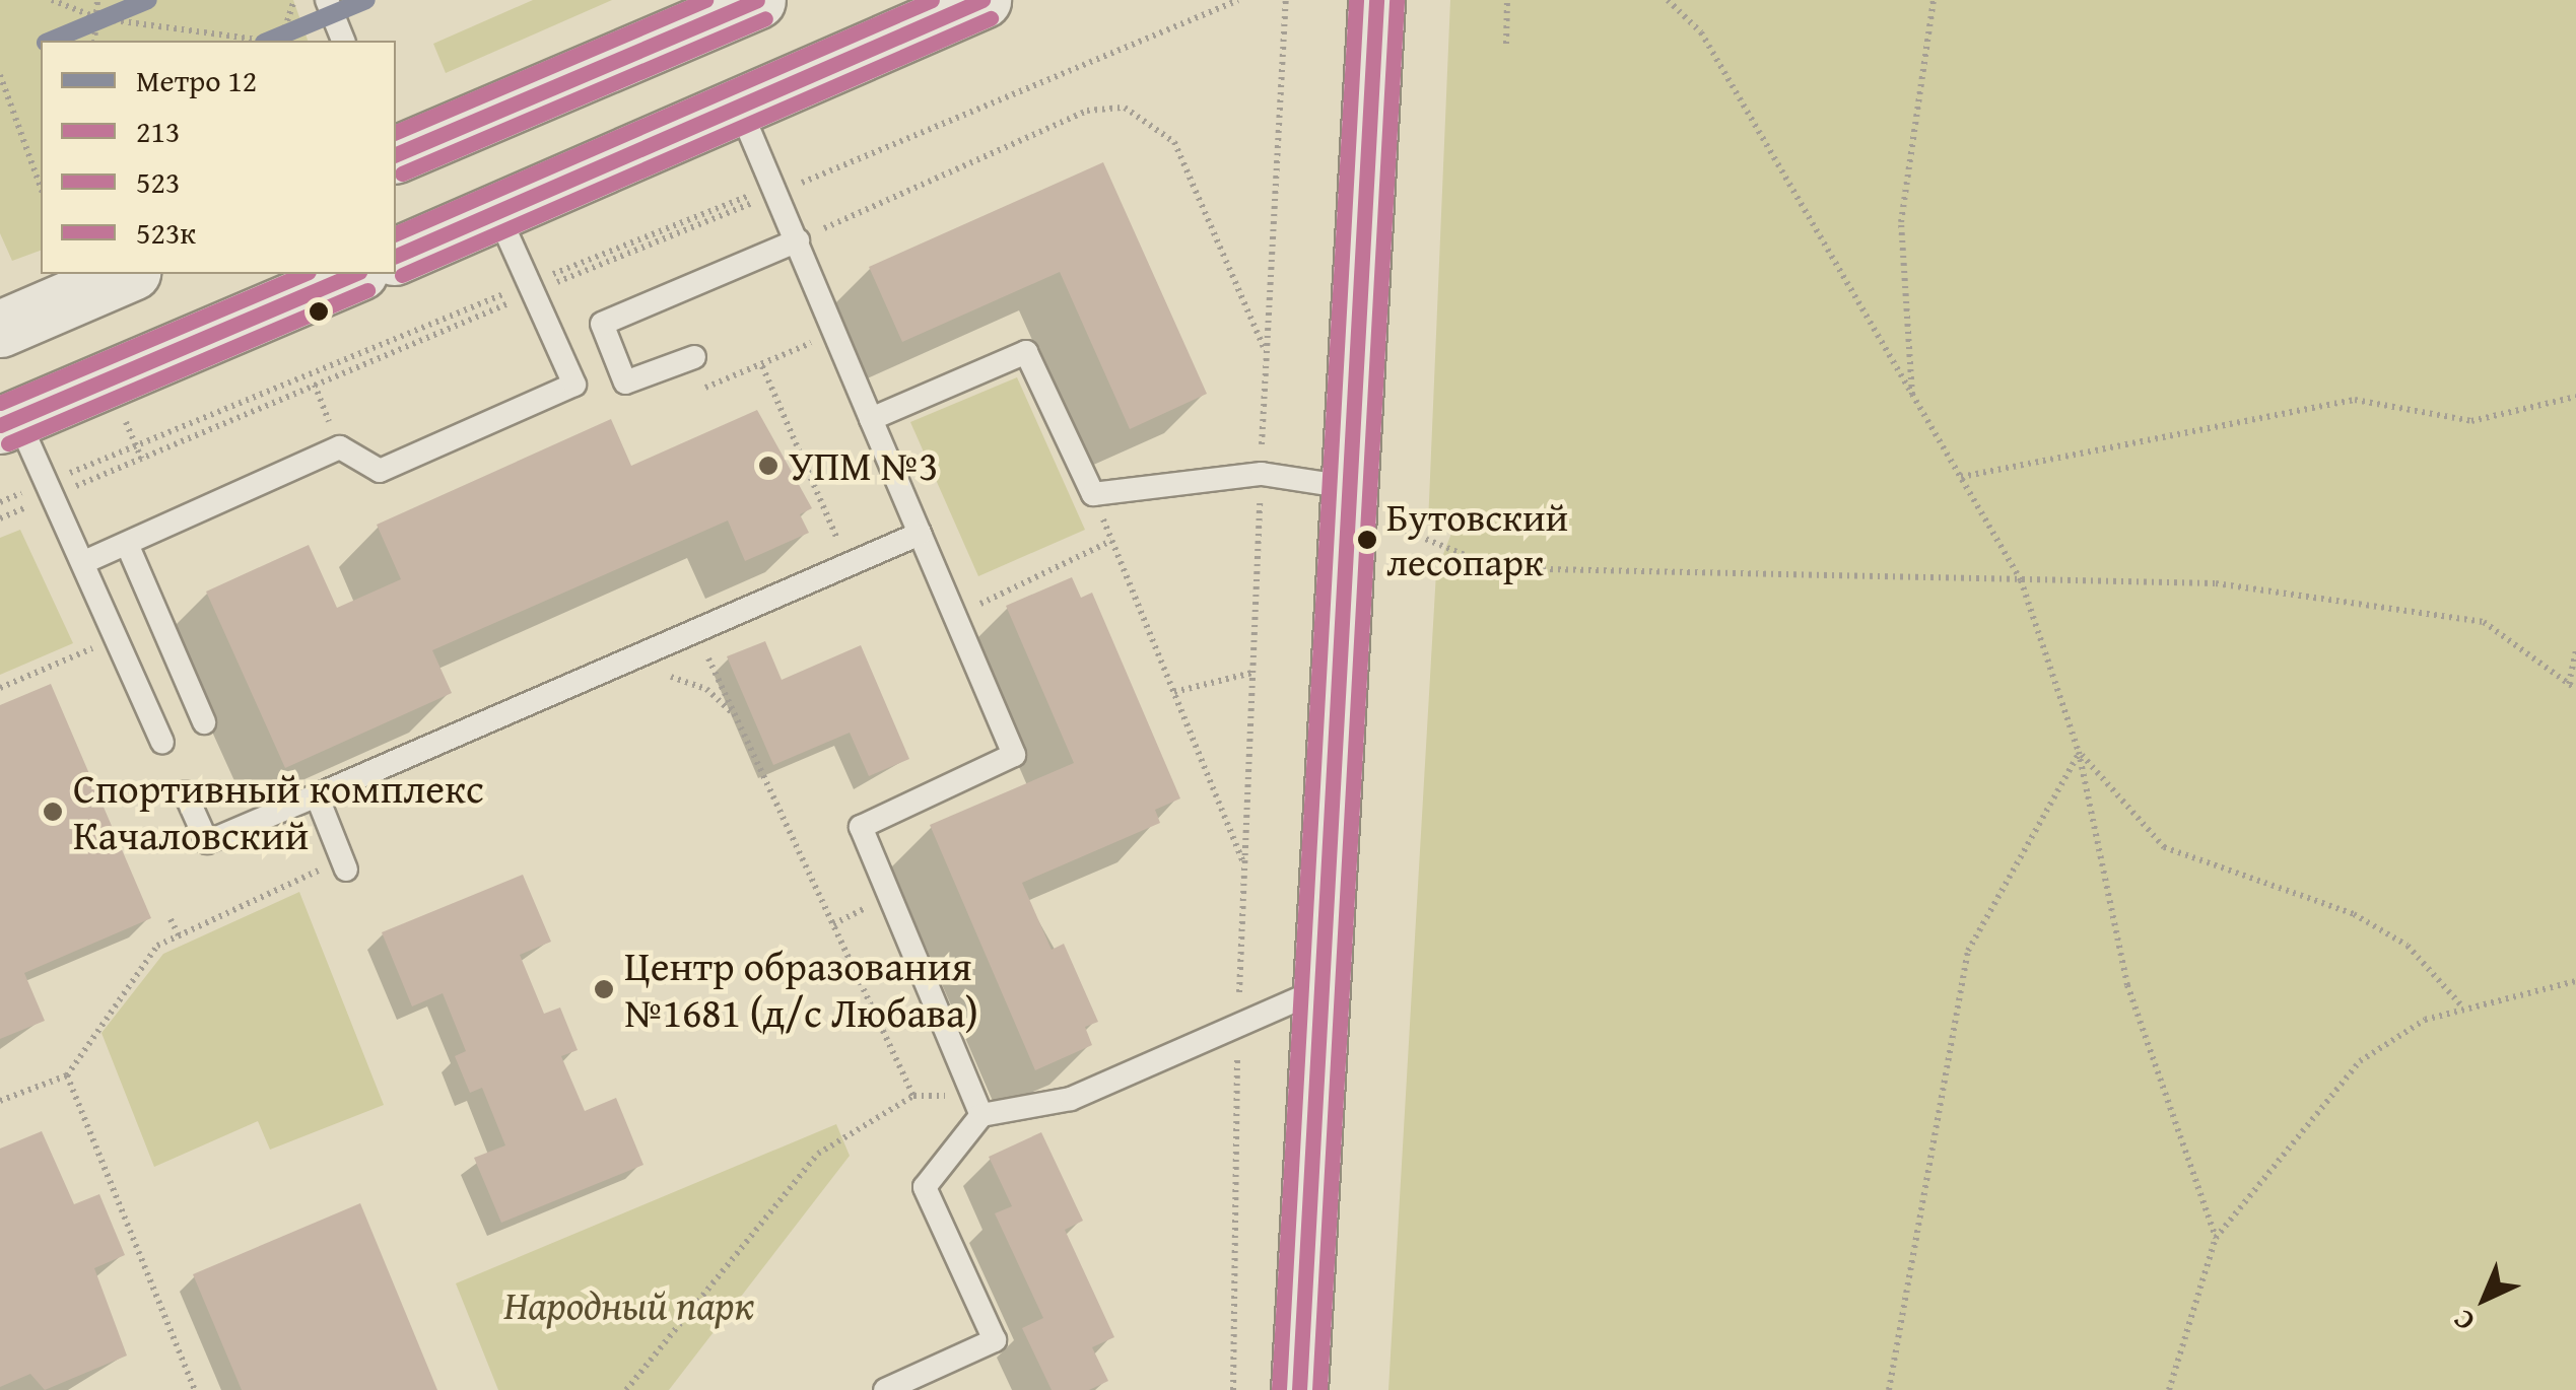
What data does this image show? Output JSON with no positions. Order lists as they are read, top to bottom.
{
  "parks": ["Народный парк"],
  "places": [
    "УПМ №3",
    "Бутовский лесопарк",
    "Спортивный комплекс Качаловский",
    "Центр образования №1681 (д/с Любава)"
  ],
  "lines": [
    "metro line 12",
    "transit line 213",
    "transit line 523к",
    "transit line 523"
  ],
  "legend": [
    "Метро 12",
    "213",
    "523",
    "523к"
  ],
  "north": "bottom left"
}
